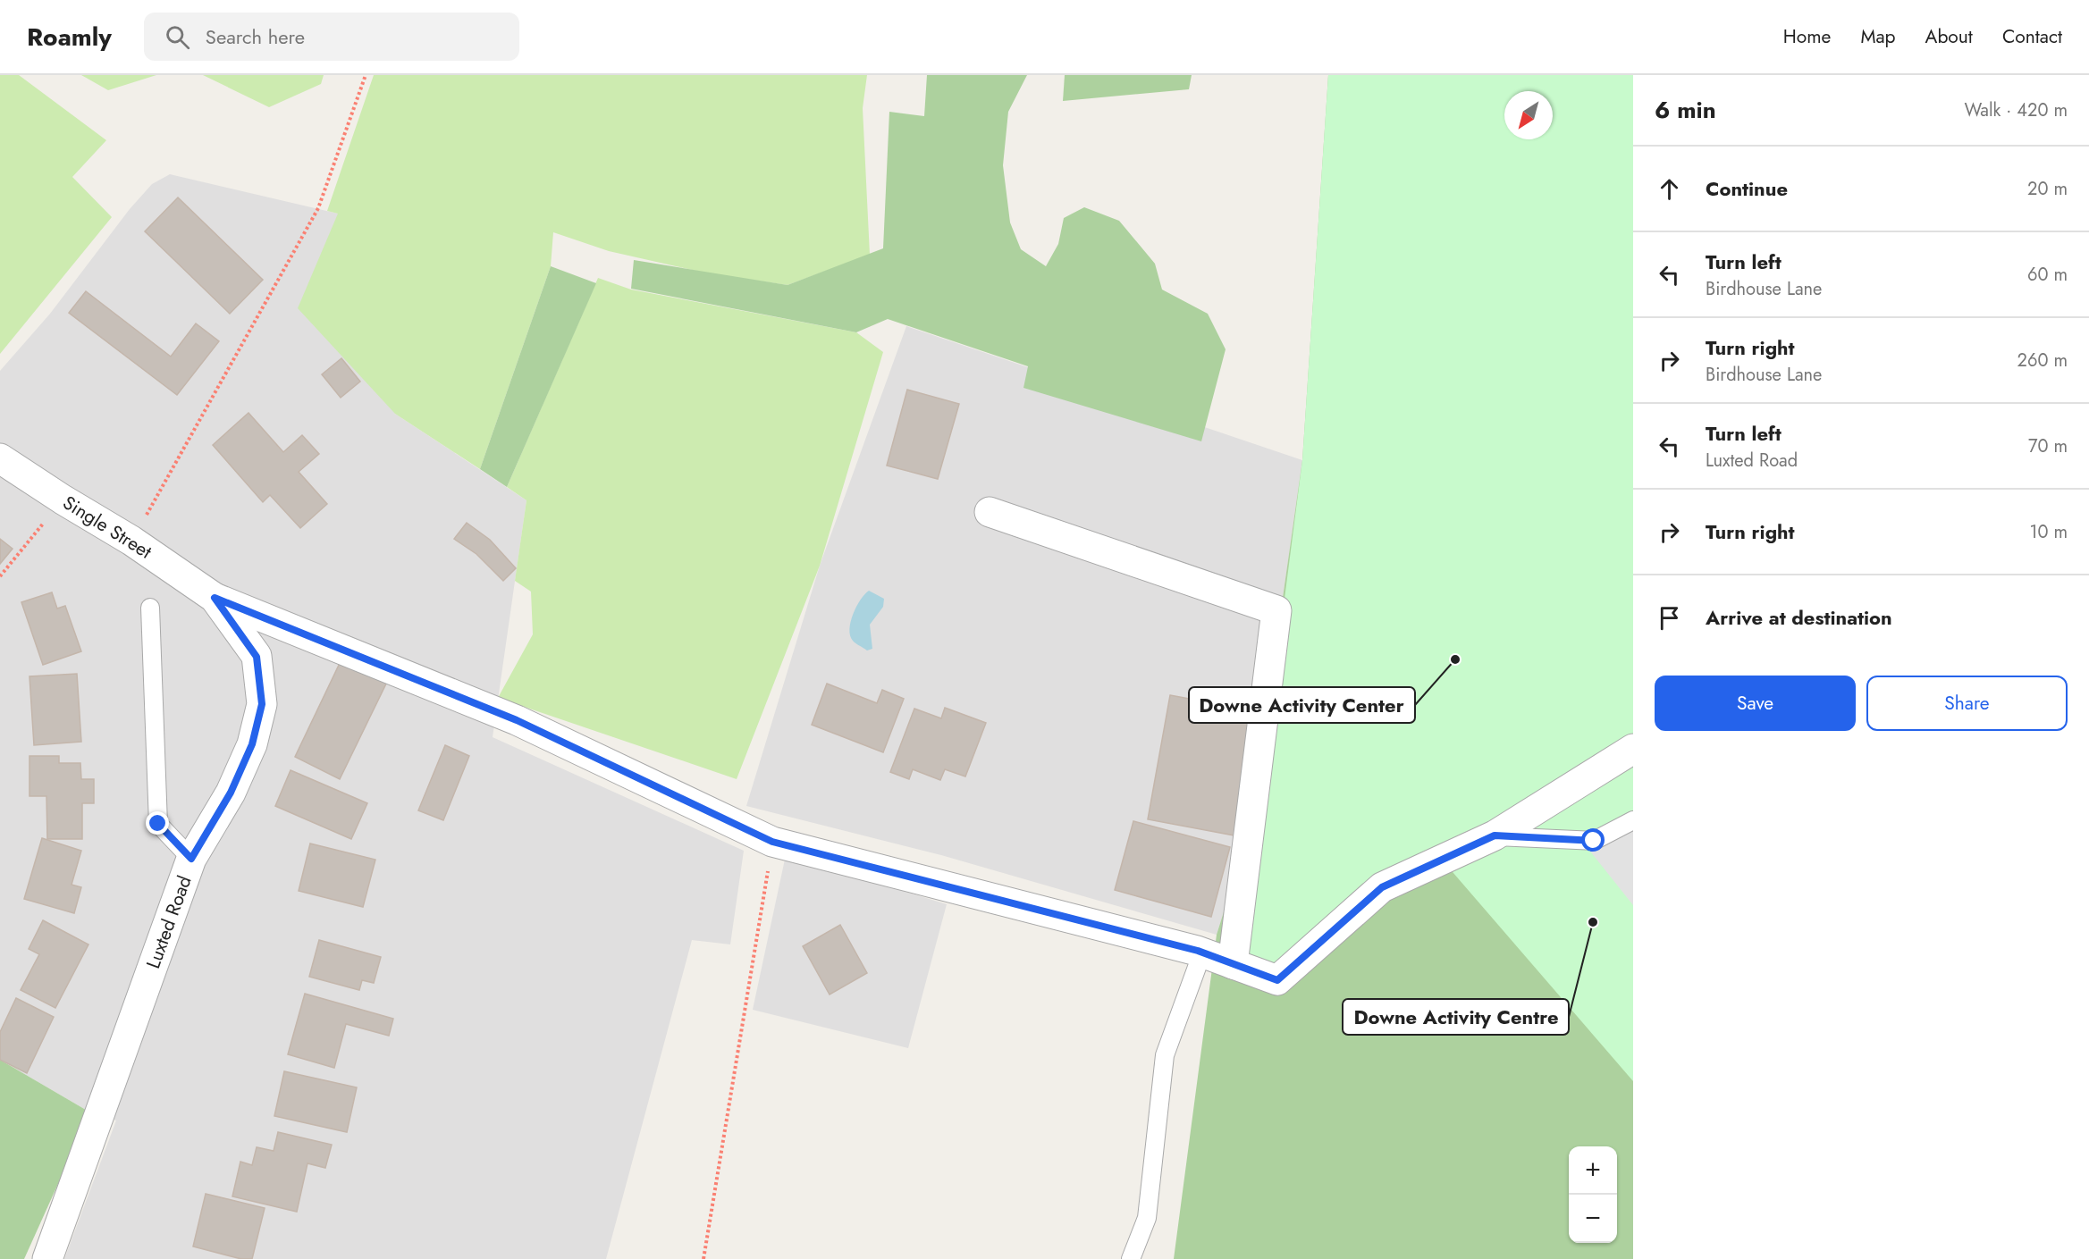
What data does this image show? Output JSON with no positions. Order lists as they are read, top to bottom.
{
  "streets": {
    "street": ["Single Street", "Luxted Road"]
  },
  "crossings": [
    ["Single Street", "Luxted Road"]
  ],
  "places": ["Downe Activity Center", "Downe Activity Centre"],
  "north": "bottom left",
  "page": {
    "header": "Roamly",
    "search": "Search here",
    "nav": [
      "Home",
      "Map",
      "About",
      "Contact"
    ],
    "heading": ["6 min", "Walk · 420 m"],
    "list": [
      ["Continue", "20 m"],
      ["Turn left", "Birdhouse Lane", "60 m"],
      ["Turn right", "Birdhouse Lane", "260 m"],
      ["Turn left", "Luxted Road", "70 m"],
      ["Turn right", "10 m"],
      "Arrive at destination"
    ],
    "buttons": ["Save", "Share"],
    "map_buttons": ["+", "−"]
  }
}
